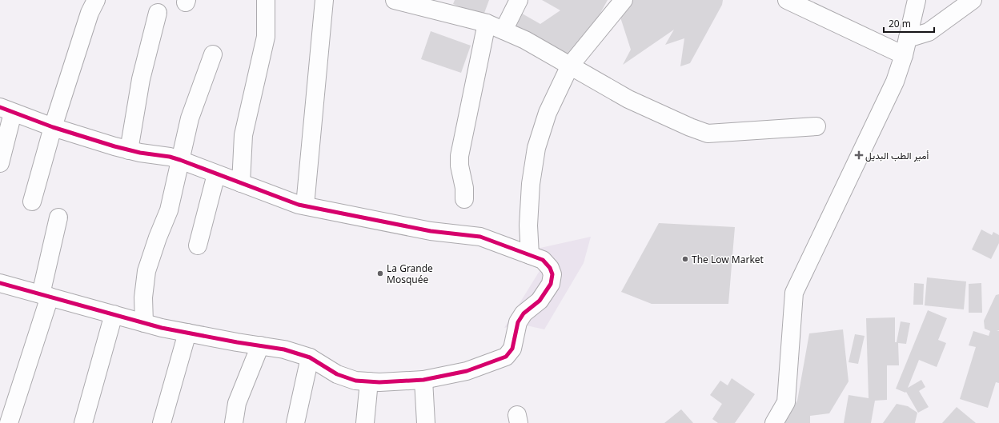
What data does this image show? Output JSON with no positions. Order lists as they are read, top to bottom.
{
  "places": {
    "health": ["أمير الطب البديل"],
    "other": ["The Low Market", "La Grande Mosquée"]
  },
  "scale_bar": "20 m"
}
